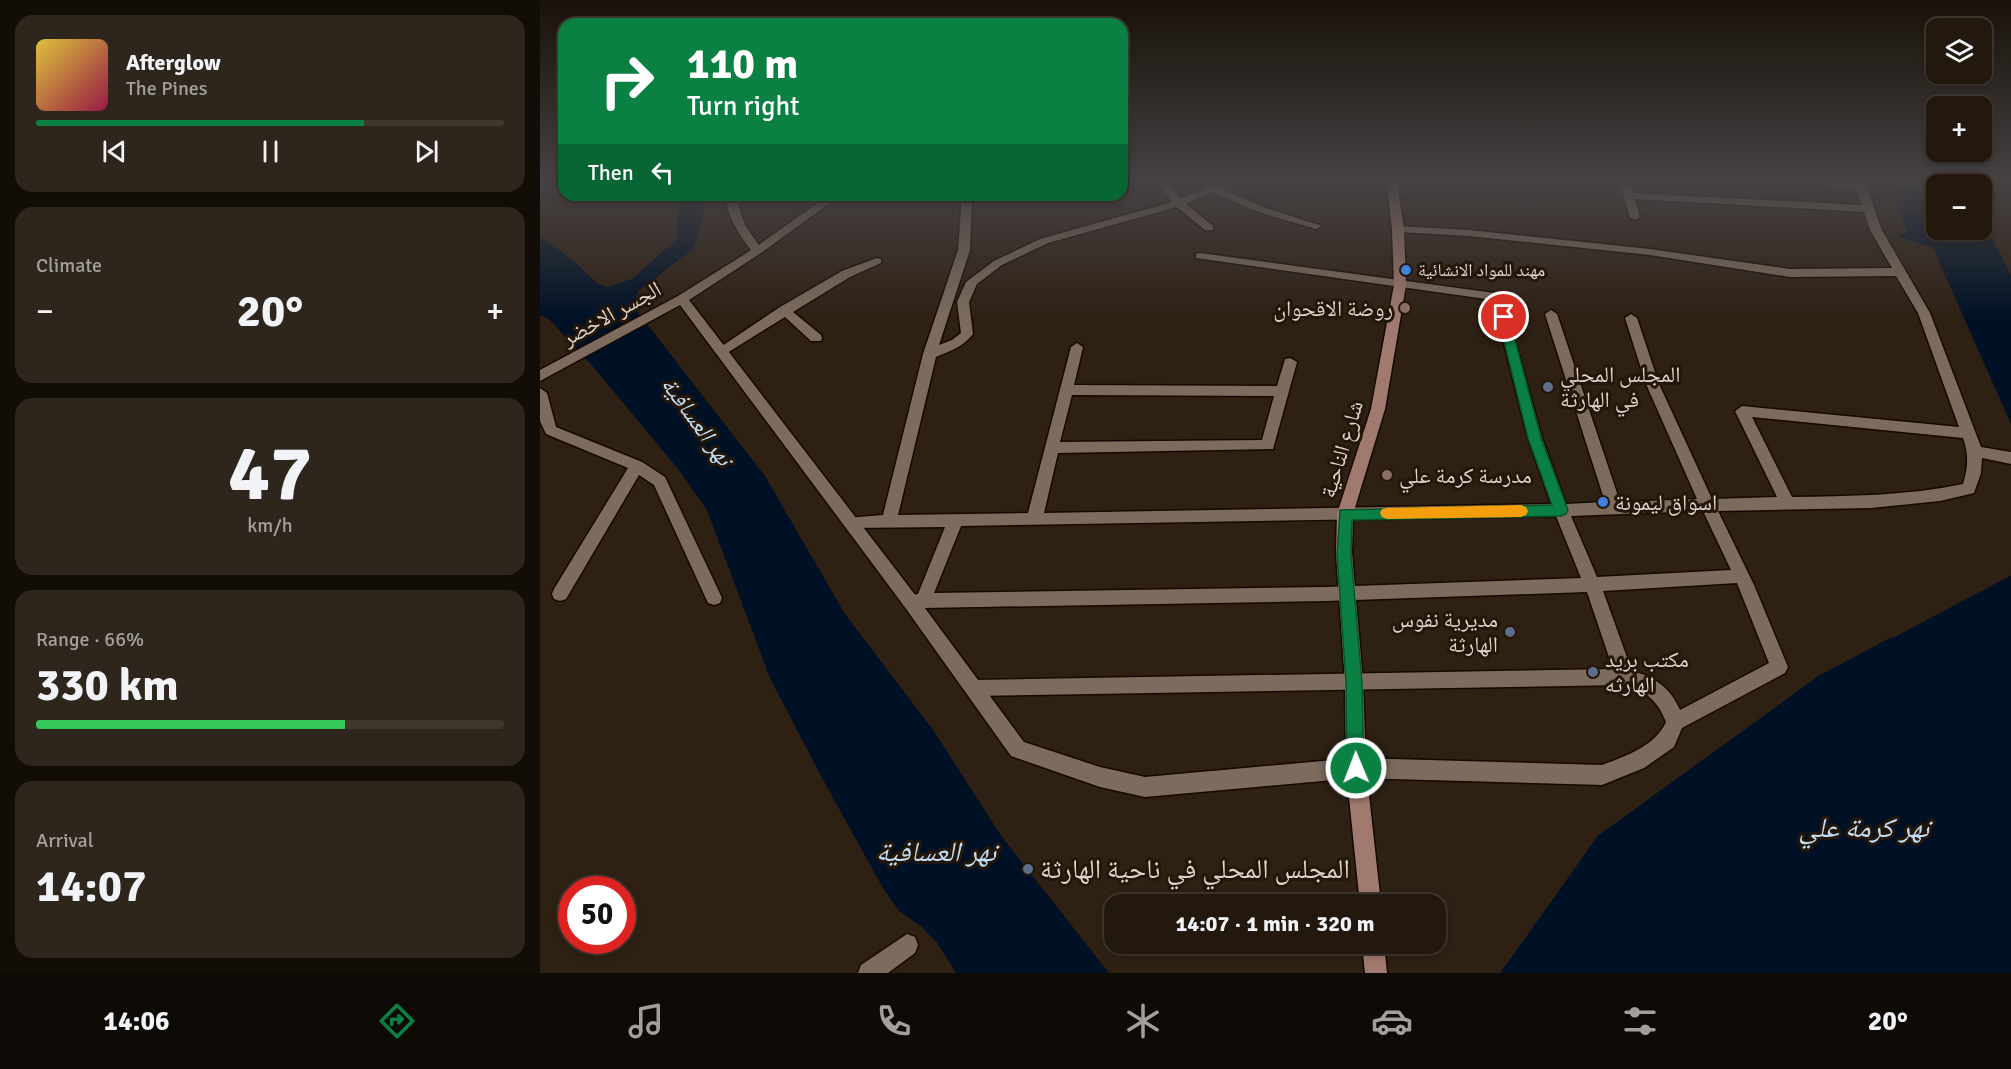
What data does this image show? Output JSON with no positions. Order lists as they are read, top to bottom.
{
  "streets": {
    "main road": ["شارع الناحية"],
    "street": ["الجسر الاخضر"]
  },
  "water": ["نهر العسافية", "نهر كرمة علي"],
  "places": [
    "مهند للمواد الانشائية",
    "روضة الاقحوان",
    "المجلس المحلي في الهارثة",
    "مدرسة كرمة علي",
    "اسواق ليمونة",
    "مديرية نفوس الهارثة",
    "مكتب بريد الهارثه",
    "المجلس المحلي في ناحية الهارثة"
  ],
  "page": {
    "map_buttons": ["+", "−"],
    "turn": ["110 m", "Turn right"],
    "song": ["Afterglow", "The Pines"],
    "then": "Then",
    "tile": [
      "Climate",
      ["47", "km/h"],
      ["Range · 66%", "330 km"],
      ["Arrival", "14:07"]
    ],
    "heat": ["−", "20°", "+"],
    "limit": "50",
    "trip": "14:07 · 1 min · 320 m",
    "tabs": ["14:06", "20°"]
  }
}
